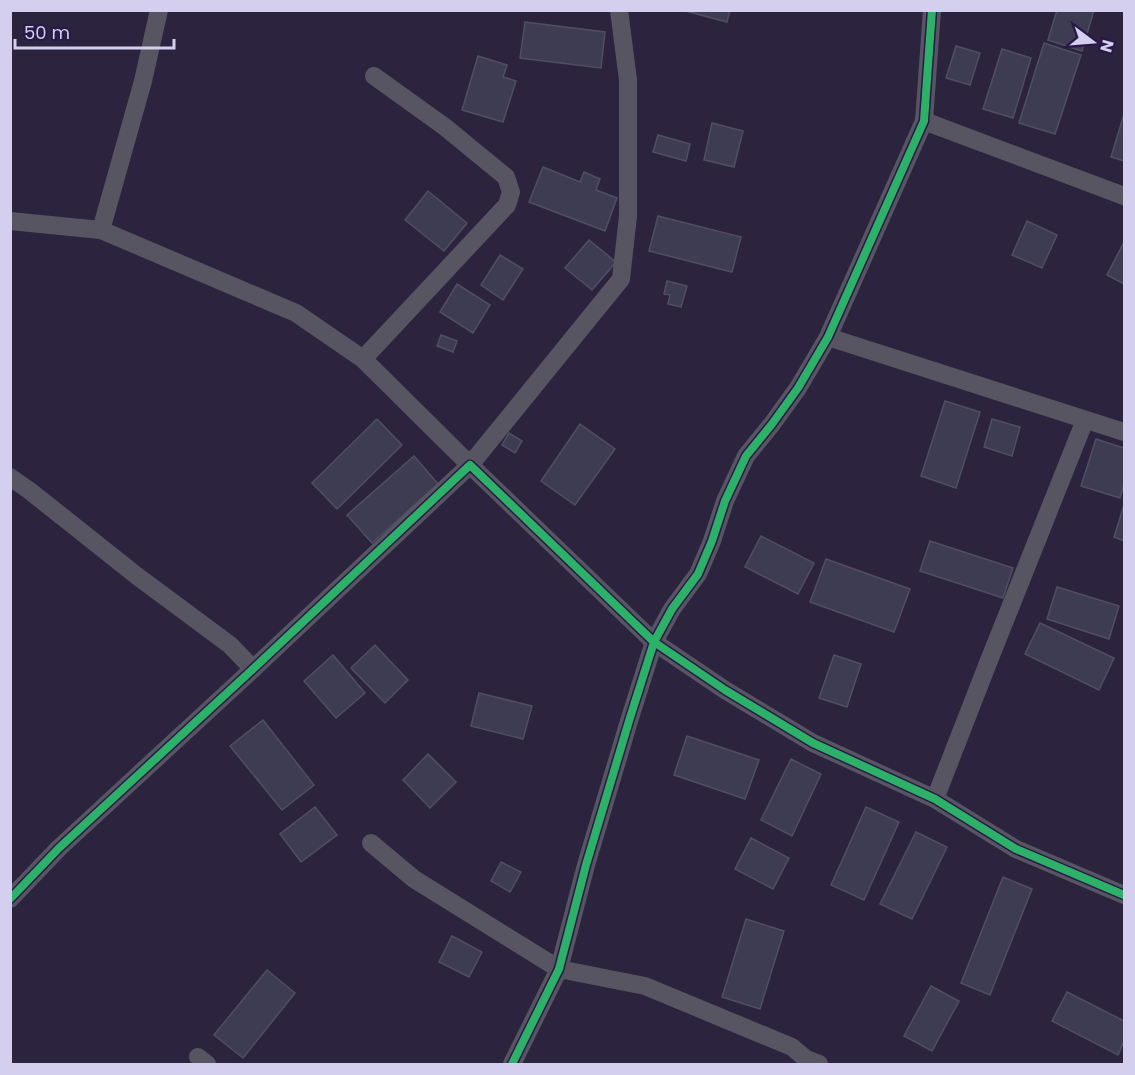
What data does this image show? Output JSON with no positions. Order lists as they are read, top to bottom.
{
  "scale_bar": "50 m",
  "north": "right"
}
